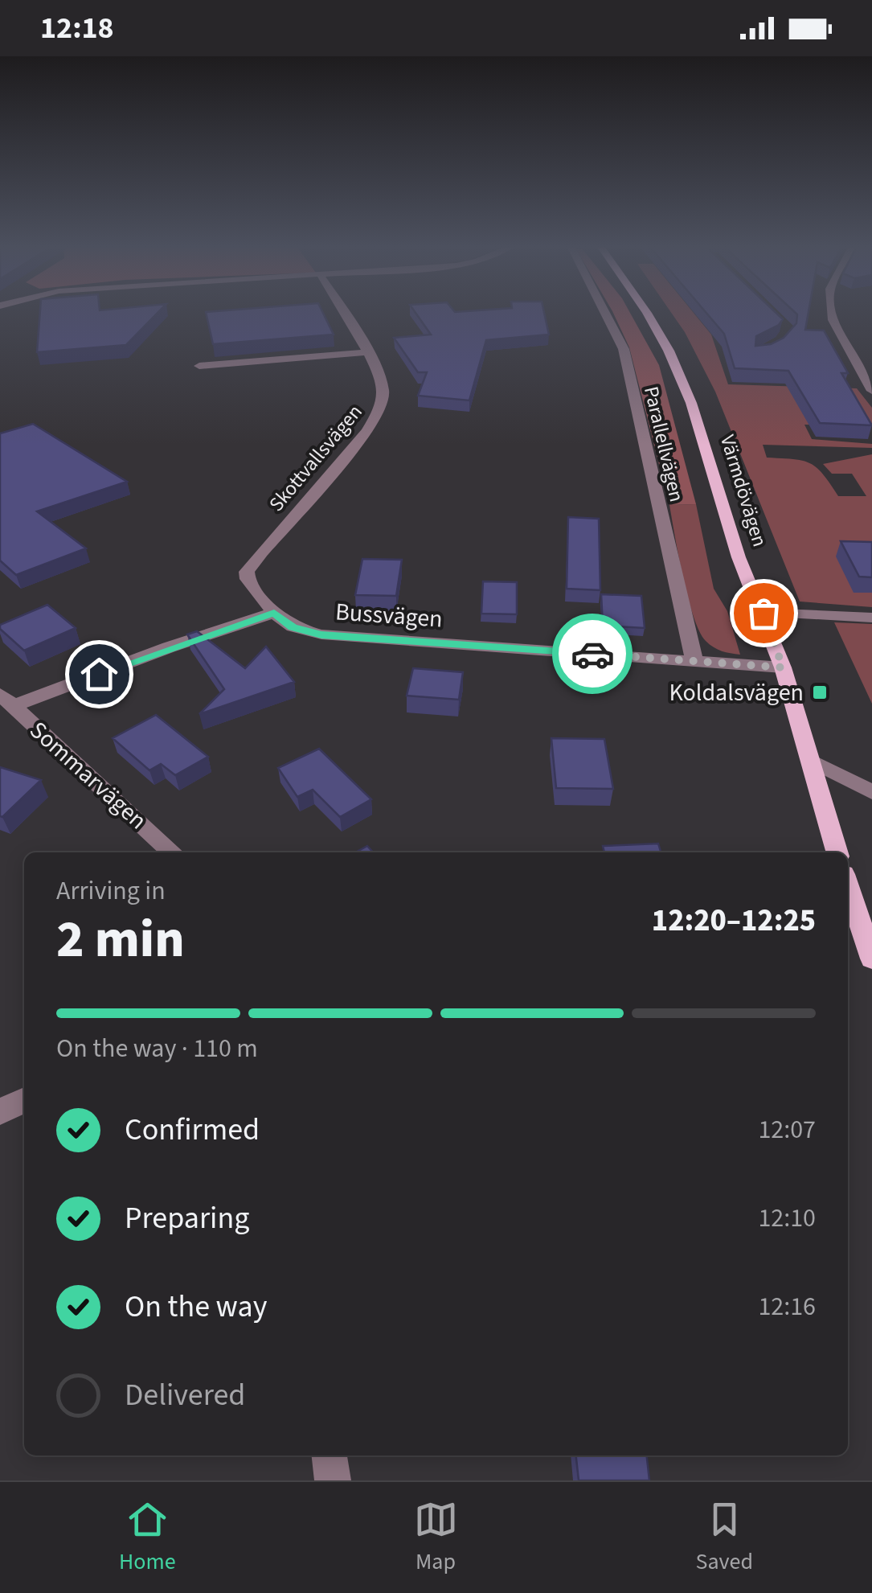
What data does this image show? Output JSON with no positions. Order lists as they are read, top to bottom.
{
  "streets": {
    "main road": ["Värmdövägen"],
    "street": [
      "Parallellvägen",
      "Skottvallsvägen",
      "Bussvägen",
      "Sommarvägen"
    ]
  },
  "crossings": [
    ["Parallellvägen", "Bussvägen"],
    ["Skottvallsvägen", "Bussvägen"],
    ["Värmdövägen", "Bussvägen"]
  ],
  "places": {
    "transit": ["Koldalsvägen"]
  },
  "page": {
    "status": "12:18",
    "heading": ["2 min", "Arriving in", "12:20–12:25"],
    "bar": "On the way · 110 m",
    "list": [
      ["Confirmed", "12:07"],
      ["Preparing", "12:10"],
      ["On the way", "12:16"],
      "Delivered"
    ],
    "tabs": ["Home", "Map", "Saved"]
  }
}
